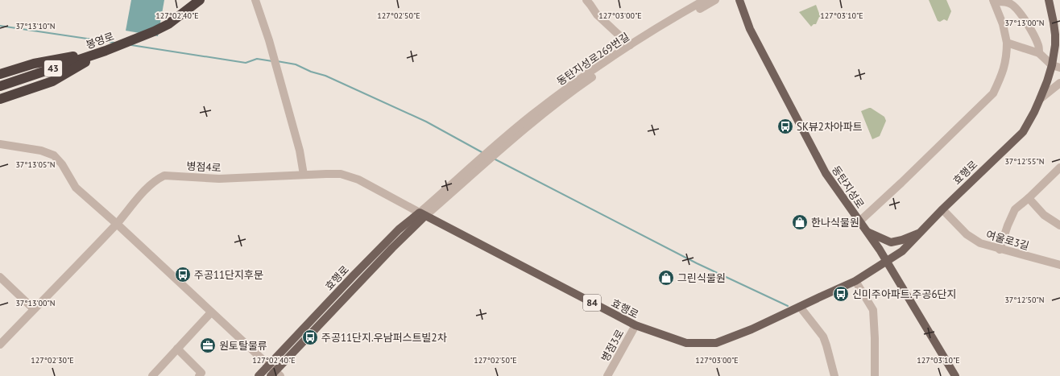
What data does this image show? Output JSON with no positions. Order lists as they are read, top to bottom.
{
  "streets": {
    "highway": ["봉영로", "43"],
    "main road": ["효행로", "동탄지성로", "84"],
    "street": [
      "동탄지성로269번길",
      "병점4로",
      "여울로3길",
      "병점3로"
    ]
  },
  "crossings": [
    ["병점4로", "효행로"],
    ["효행로", "동탄지성로"],
    ["효행로", "여울로3길"],
    ["효행로", "병점3로"]
  ],
  "places": {
    "bus stop": [
      "SK뷰2차아파트",
      "주공11단지후문",
      "신미주아파트.주공6단지",
      "주공11단지.우남퍼스트빌2차"
    ],
    "shop": ["한나식물원", "그린식물원"],
    "office": ["원토탈물류"]
  },
  "coordinates": [
    "127°02'40\"E",
    "127°02'50\"E",
    "127°03'00\"E",
    "127°03'10\"E",
    "37°13'00\"N",
    "37°13'10\"N",
    "37°12'55\"N",
    "37°13'05\"N",
    "37°12'50\"N",
    "127°02'30\"E"
  ]
}
